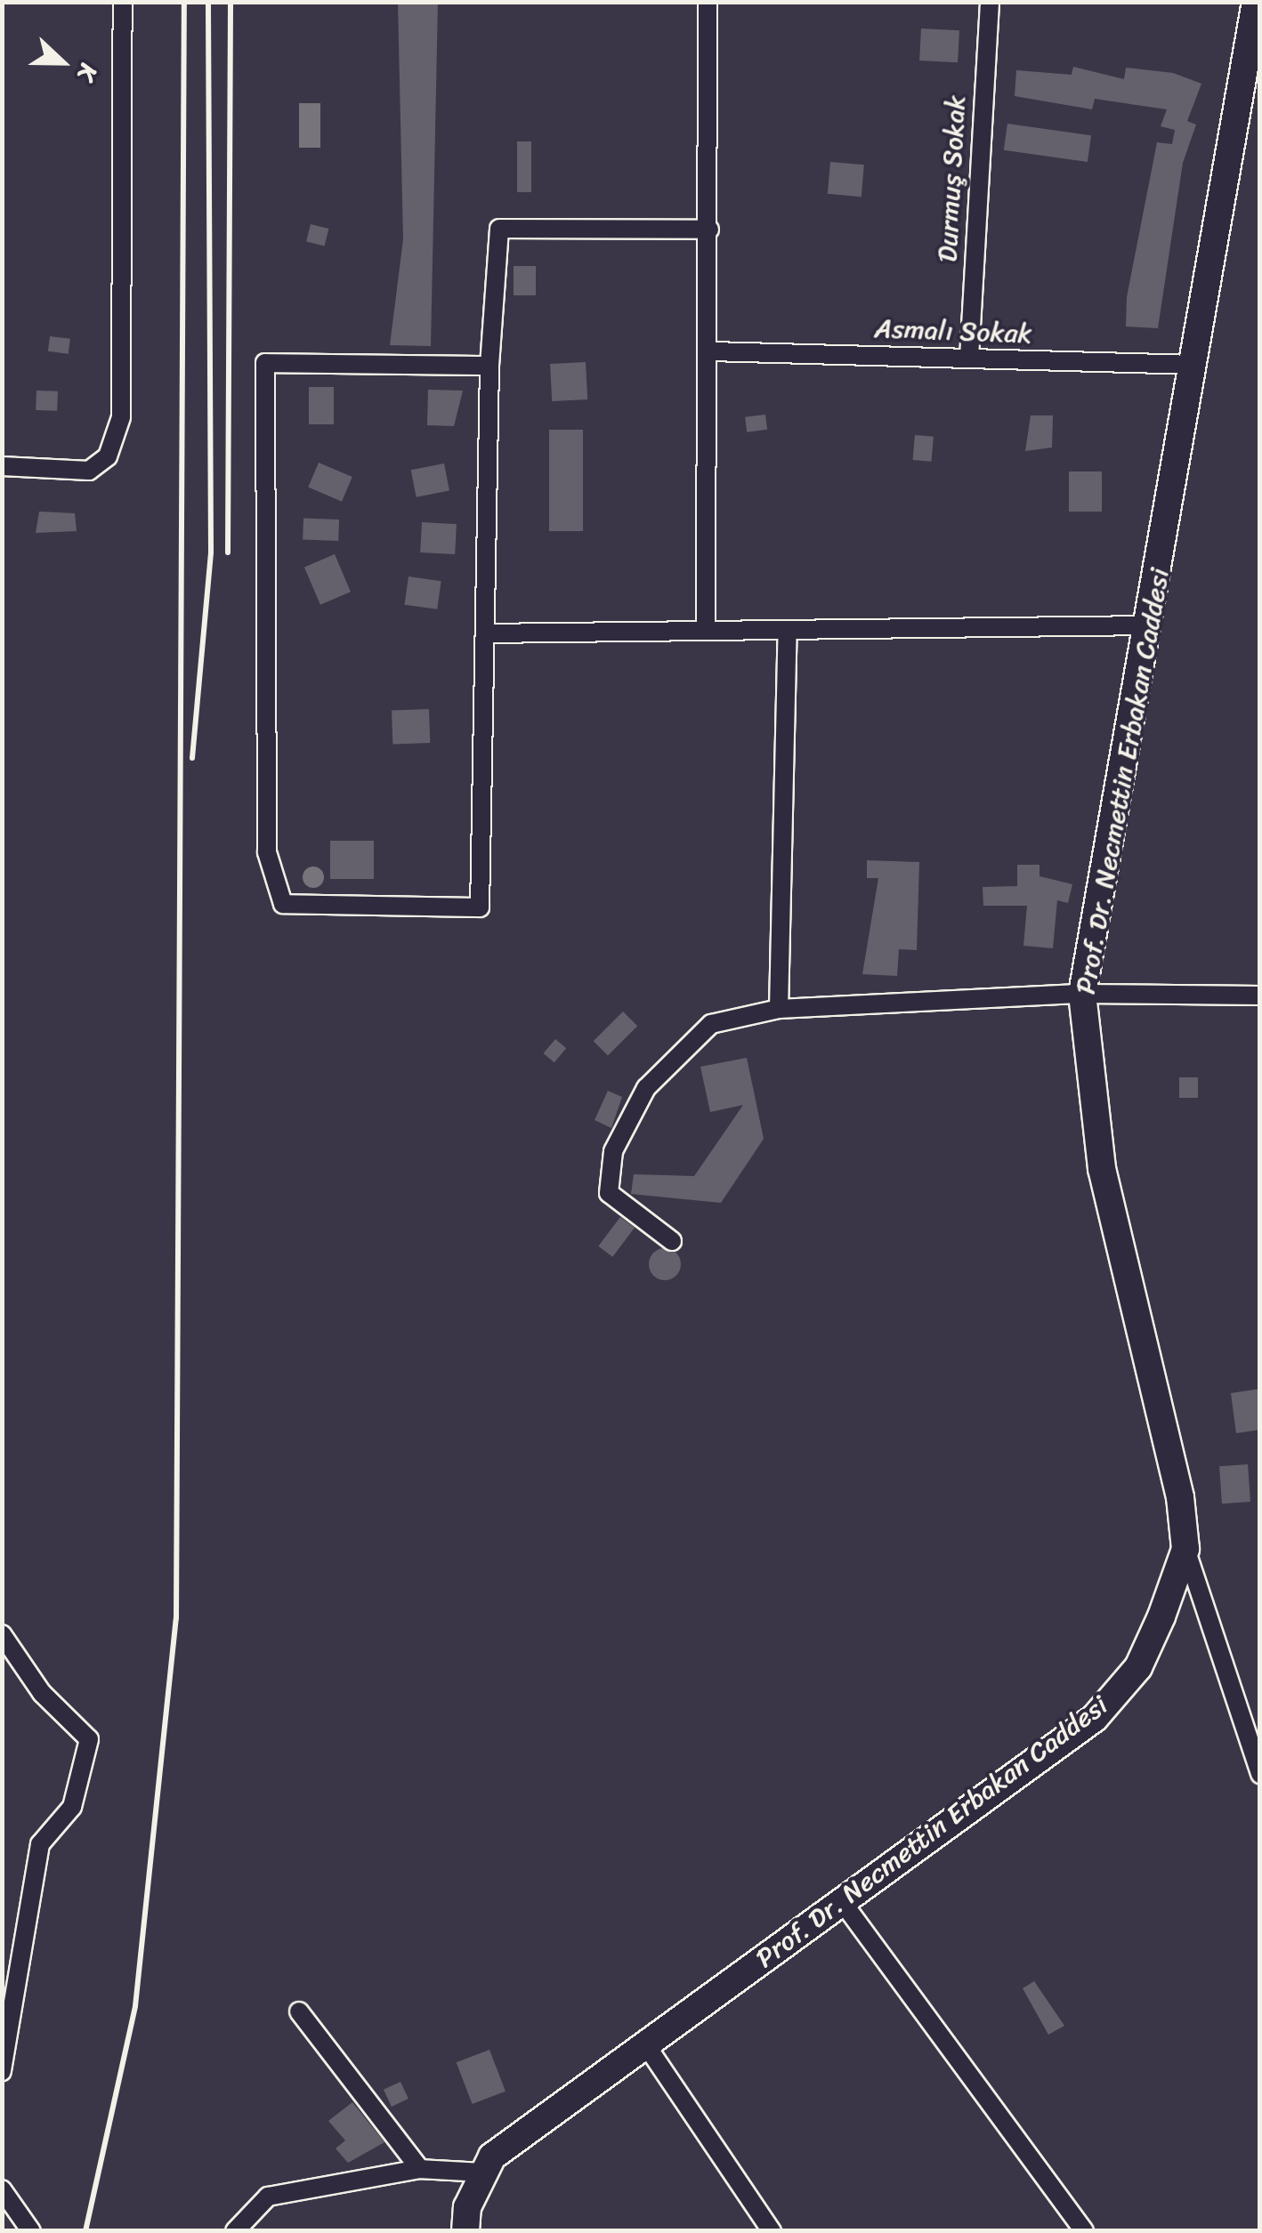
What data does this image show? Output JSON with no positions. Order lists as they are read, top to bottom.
{
  "streets": {
    "street": ["Durmuş Sokak", "Asmalı Sokak", "Prof. Dr. Necmettin Erbakan Caddesi"]
  },
  "crossings": [
    ["Durmuş Sokak", "Asmalı Sokak"],
    ["Asmalı Sokak", "Prof. Dr. Necmettin Erbakan Caddesi"]
  ],
  "north": "right"
}
